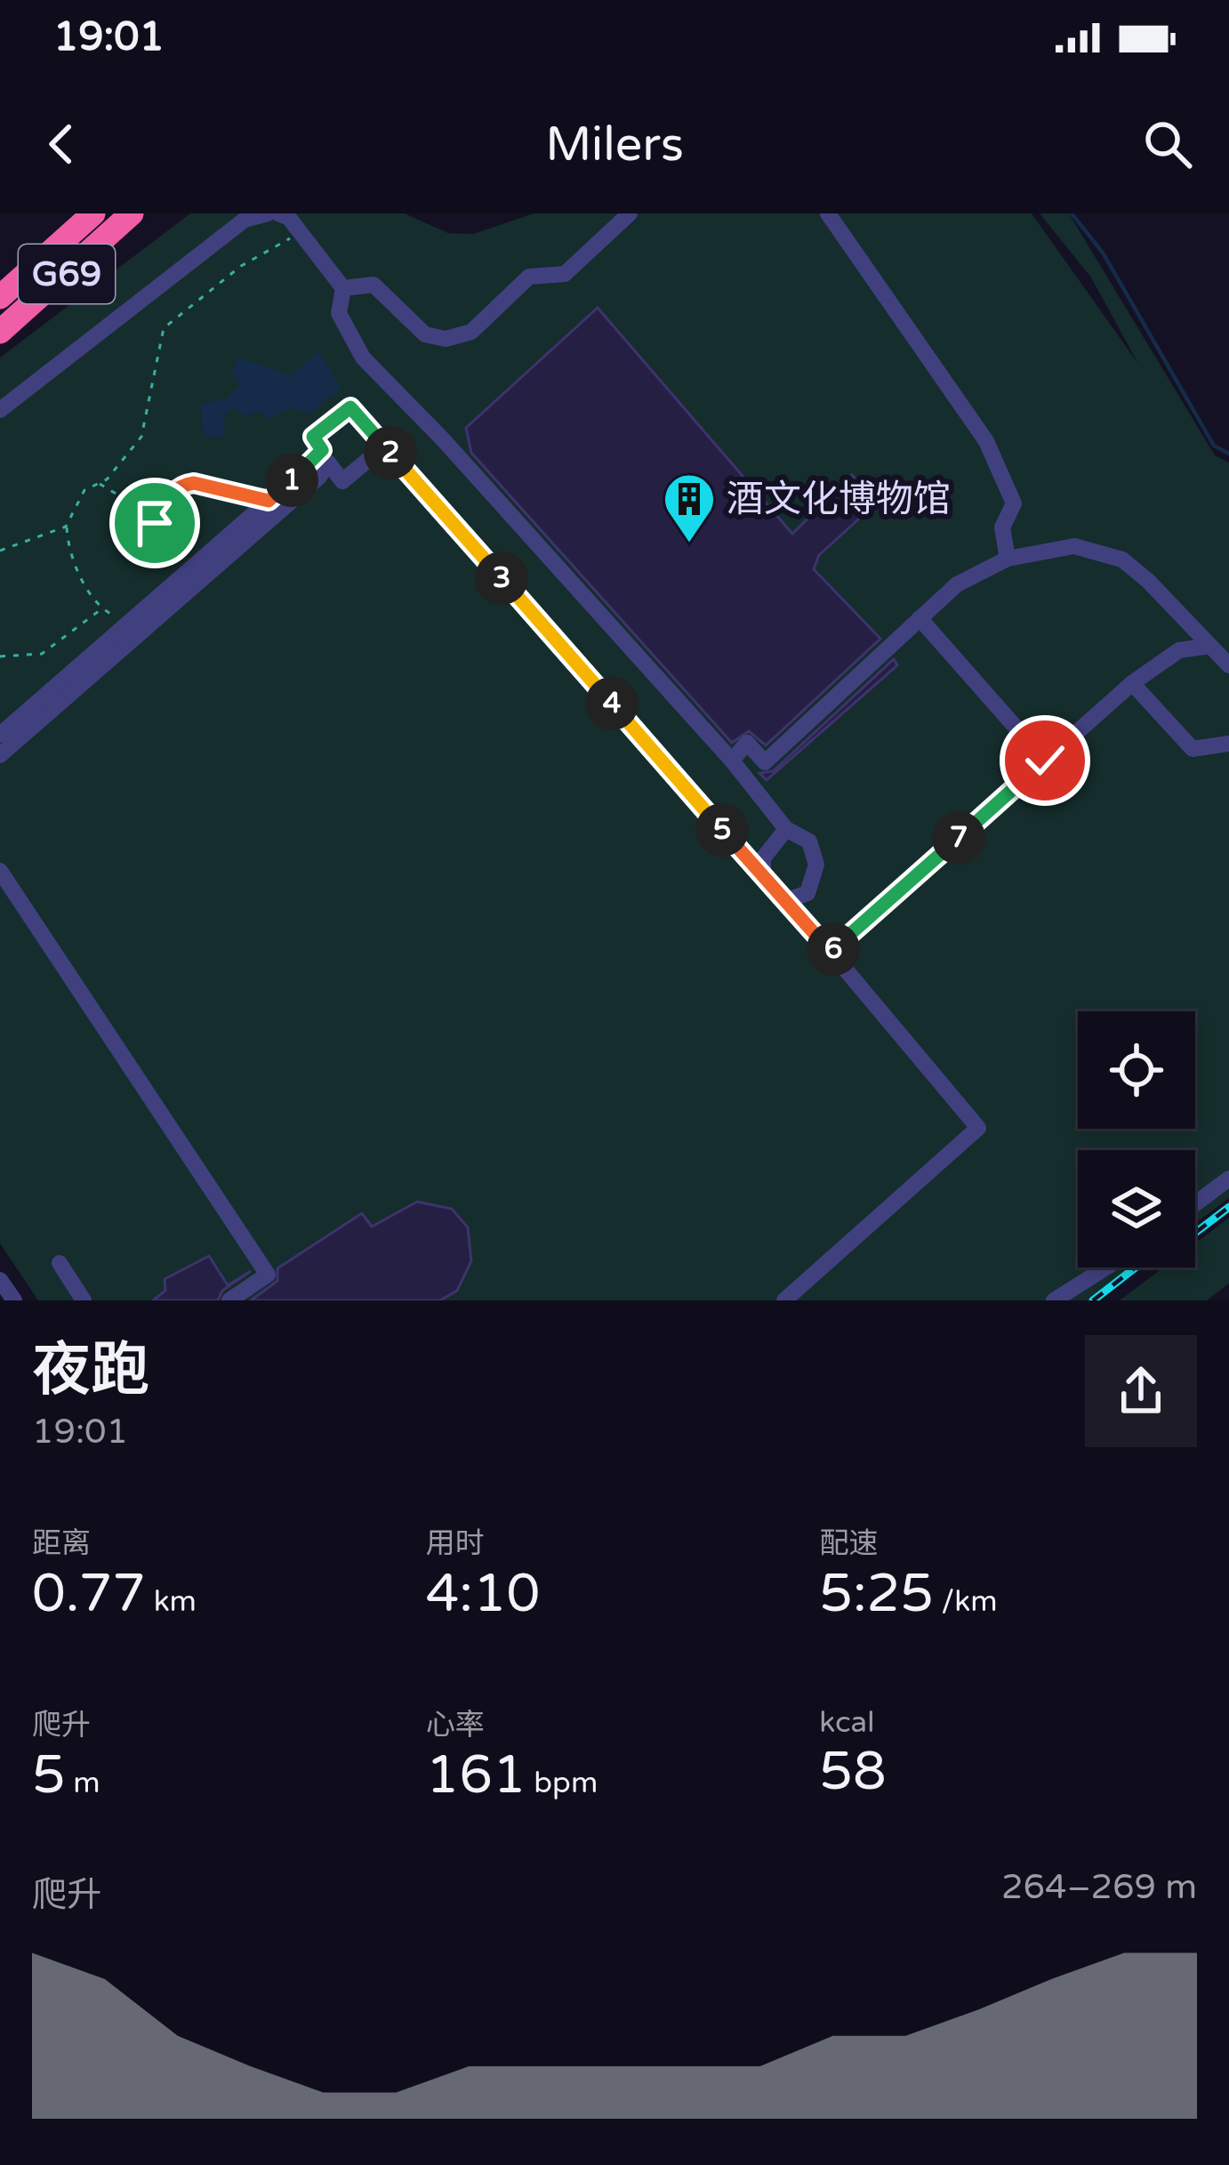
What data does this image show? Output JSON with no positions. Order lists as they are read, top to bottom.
{
  "streets": {
    "highway": ["G69"]
  },
  "places": {
    "building": ["酒文化博物馆"]
  },
  "page": {
    "status": "19:01",
    "header": "Milers",
    "pins": [
      "2",
      "1",
      "3",
      "4",
      "5",
      "7",
      "6"
    ],
    "heading": ["夜跑", "19:01"],
    "stats": [
      ["距离", "0.77 km"],
      ["用时", "4:10"],
      ["配速", "5:25 /km"],
      ["爬升", "5 m"],
      ["心率", "161 bpm"],
      ["kcal", "58"]
    ],
    "chart": ["爬升", "264–269 m"]
  }
}
